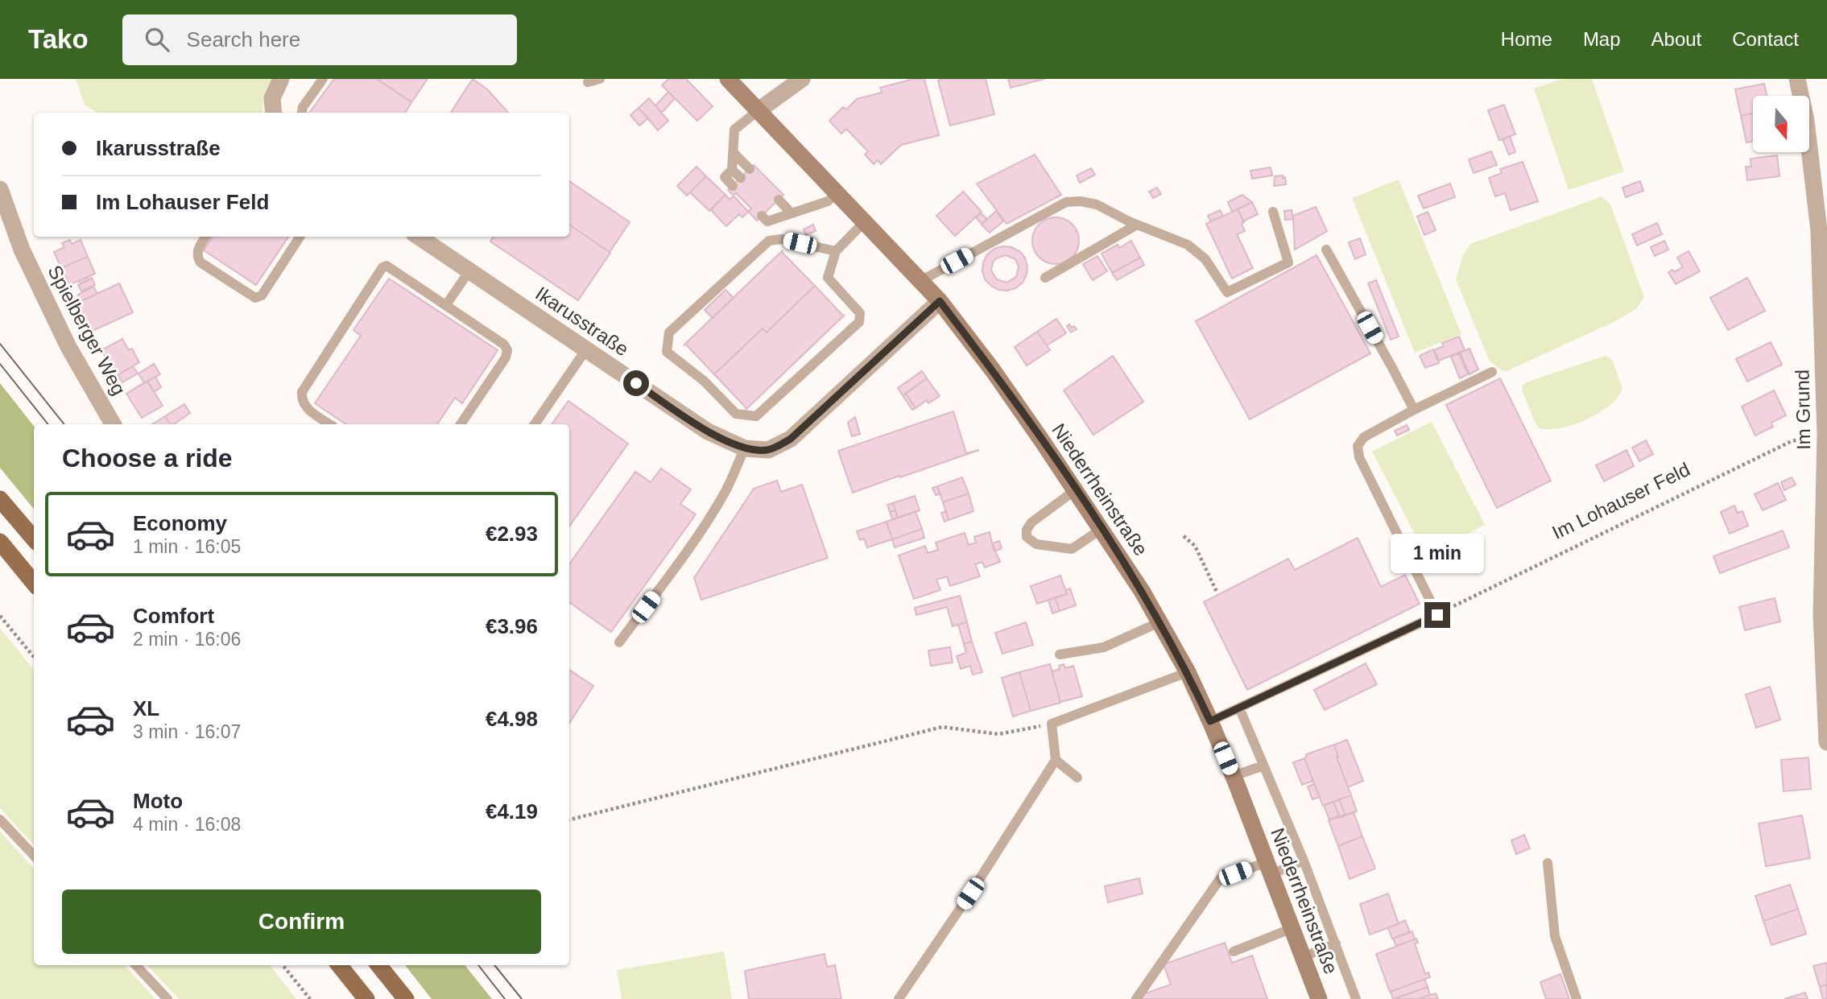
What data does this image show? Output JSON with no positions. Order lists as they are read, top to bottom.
{
  "streets": {
    "street": [
      "Ikarusstraße",
      "Spielberger Weg",
      "Im Grund",
      "Niederrheinstraße"
    ],
    "path": ["Im Lohauser Feld"]
  },
  "crossings": [
    ["Ikarusstraße", "Niederrheinstraße"],
    ["Im Grund", "Im Lohauser Feld"]
  ],
  "north": "bottom",
  "page": {
    "header": "Tako",
    "search": "Search here",
    "nav": [
      "Home",
      "Map",
      "About",
      "Contact"
    ],
    "banner": ["Ikarusstraße", "Im Lohauser Feld"],
    "heading": "Choose a ride",
    "list": [
      {
        "name": "Economy",
        "note": "1 min · 16:05",
        "value": "€2.93"
      },
      {
        "name": "Comfort",
        "note": "2 min · 16:06",
        "value": "€3.96"
      },
      {
        "name": "XL",
        "note": "3 min · 16:07",
        "value": "€4.98"
      },
      {
        "name": "Moto",
        "note": "4 min · 16:08",
        "value": "€4.19"
      }
    ],
    "bubble": "1 min",
    "buttons": "Confirm"
  }
}
